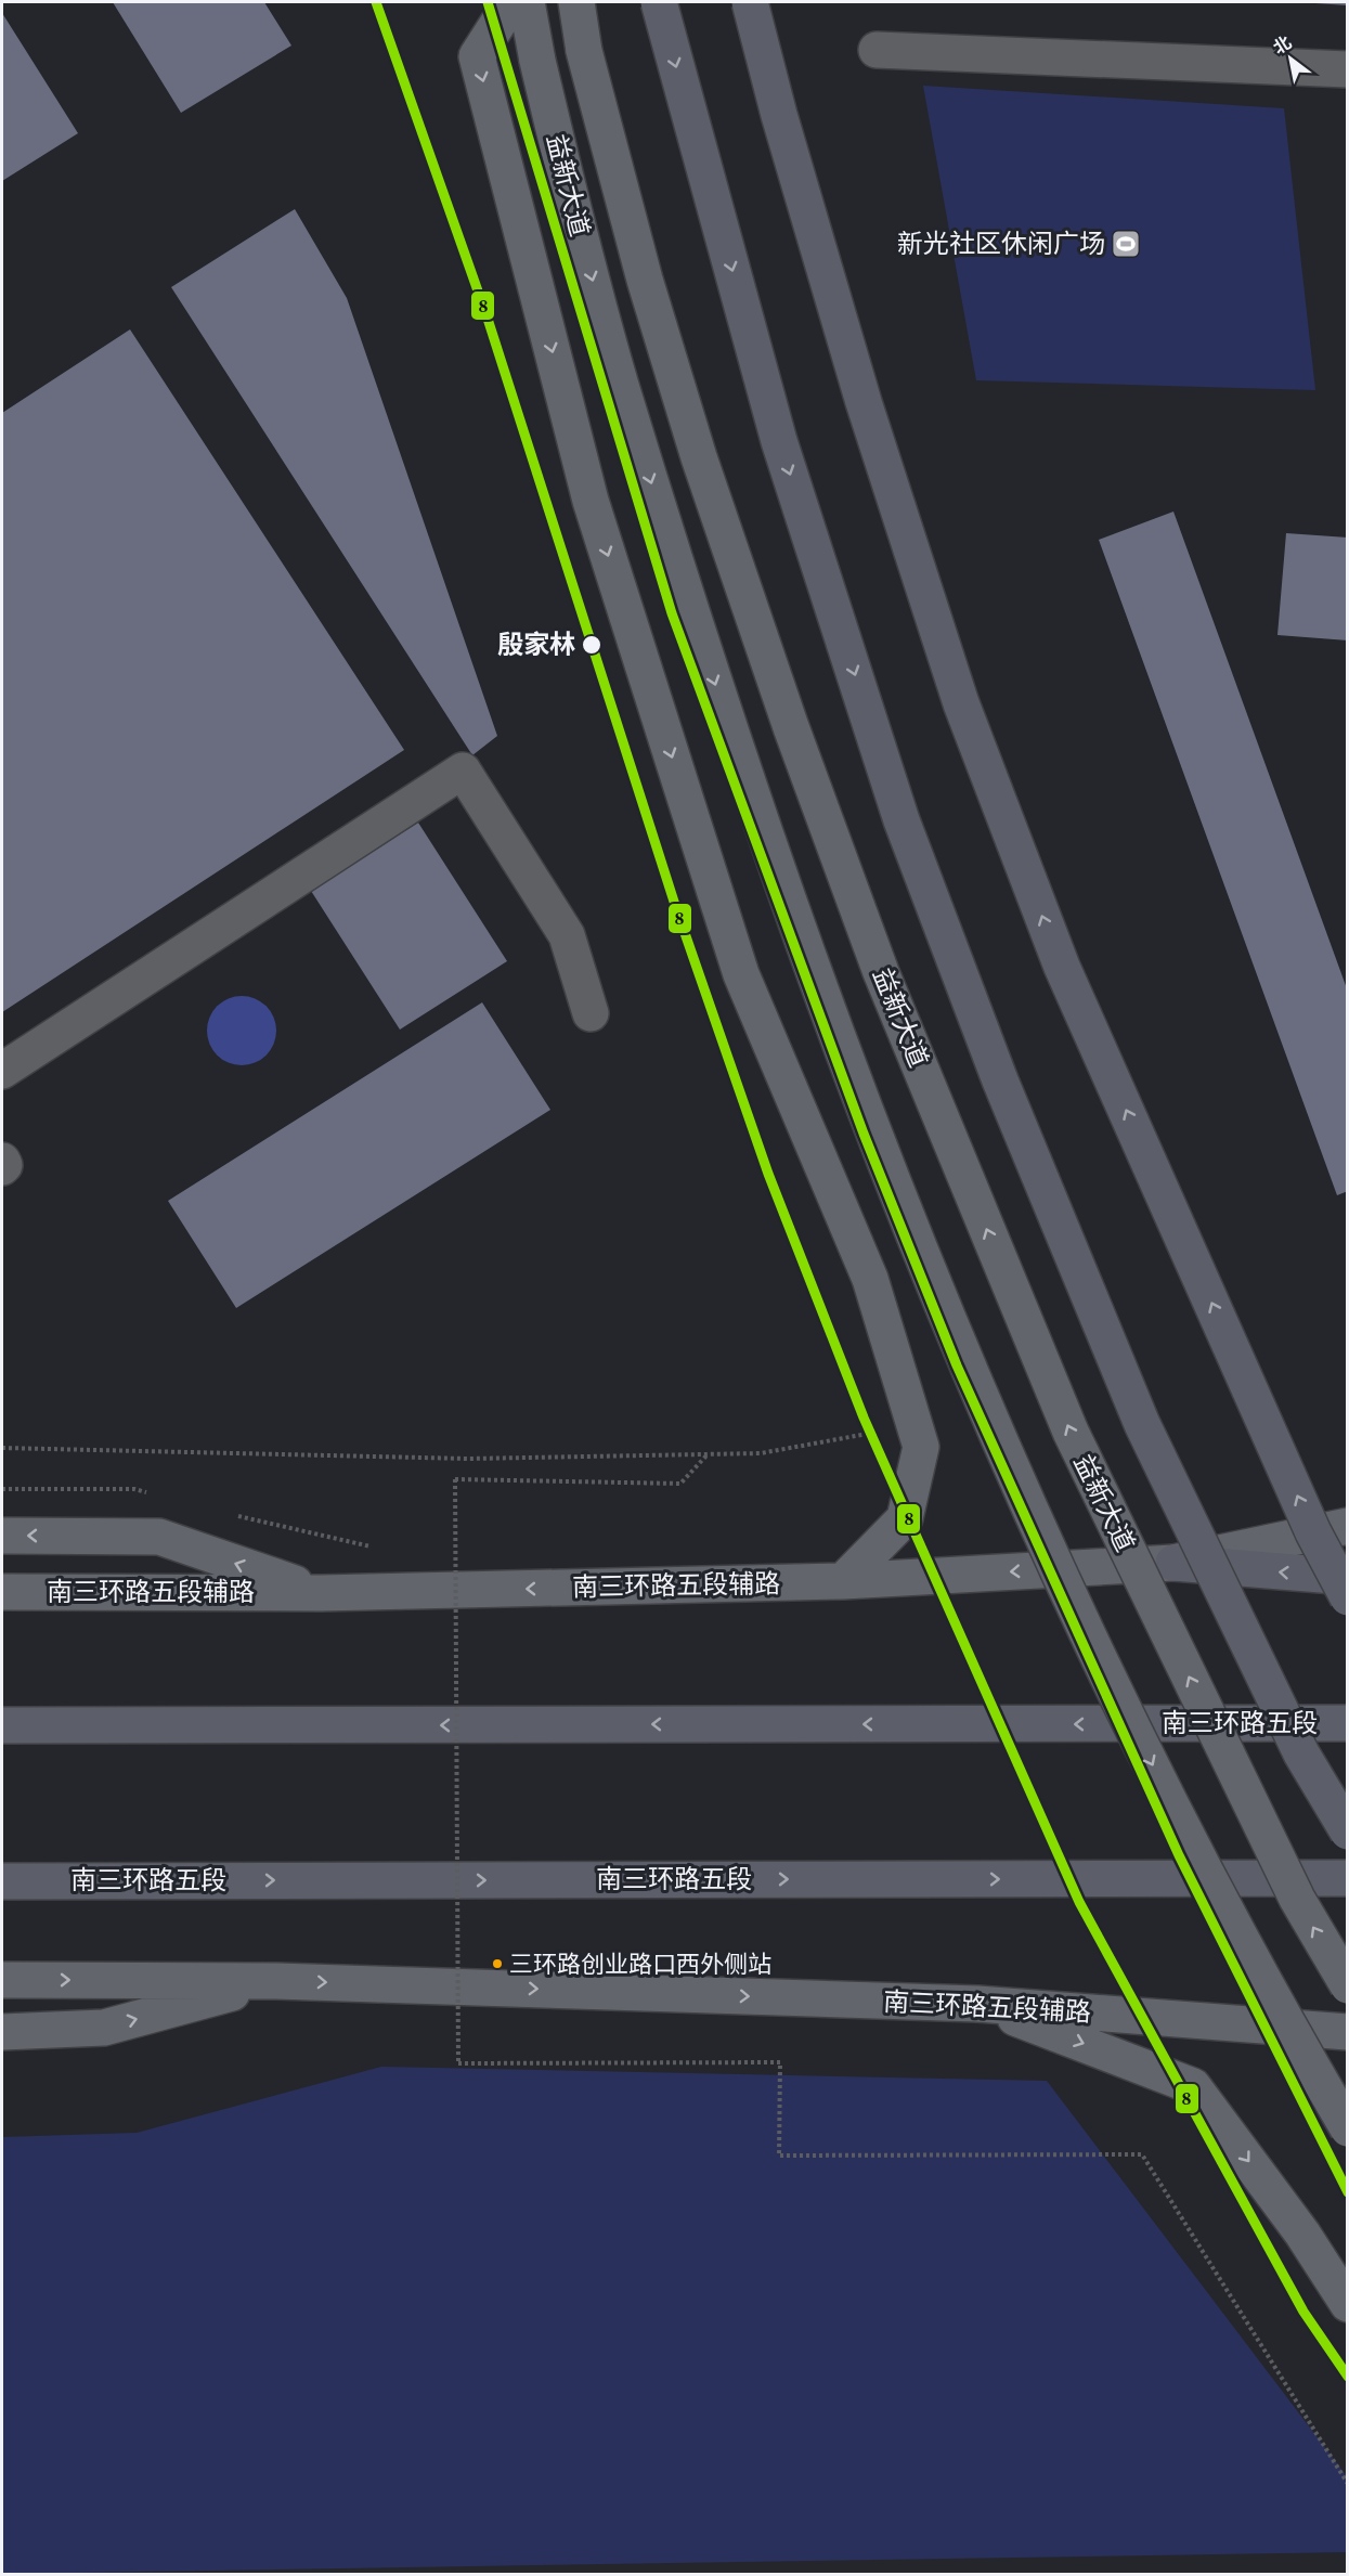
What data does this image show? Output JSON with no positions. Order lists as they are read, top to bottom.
{
  "streets": {
    "highway": ["南三环路五段"],
    "main road": ["益新大道", "南三环路五段辅路"]
  },
  "places": {
    "sports": ["新光社区休闲广场"],
    "other": ["殷家林", "三环路创业路口西外侧站"]
  },
  "lines": ["transit line 8"],
  "north": "top left"
}
